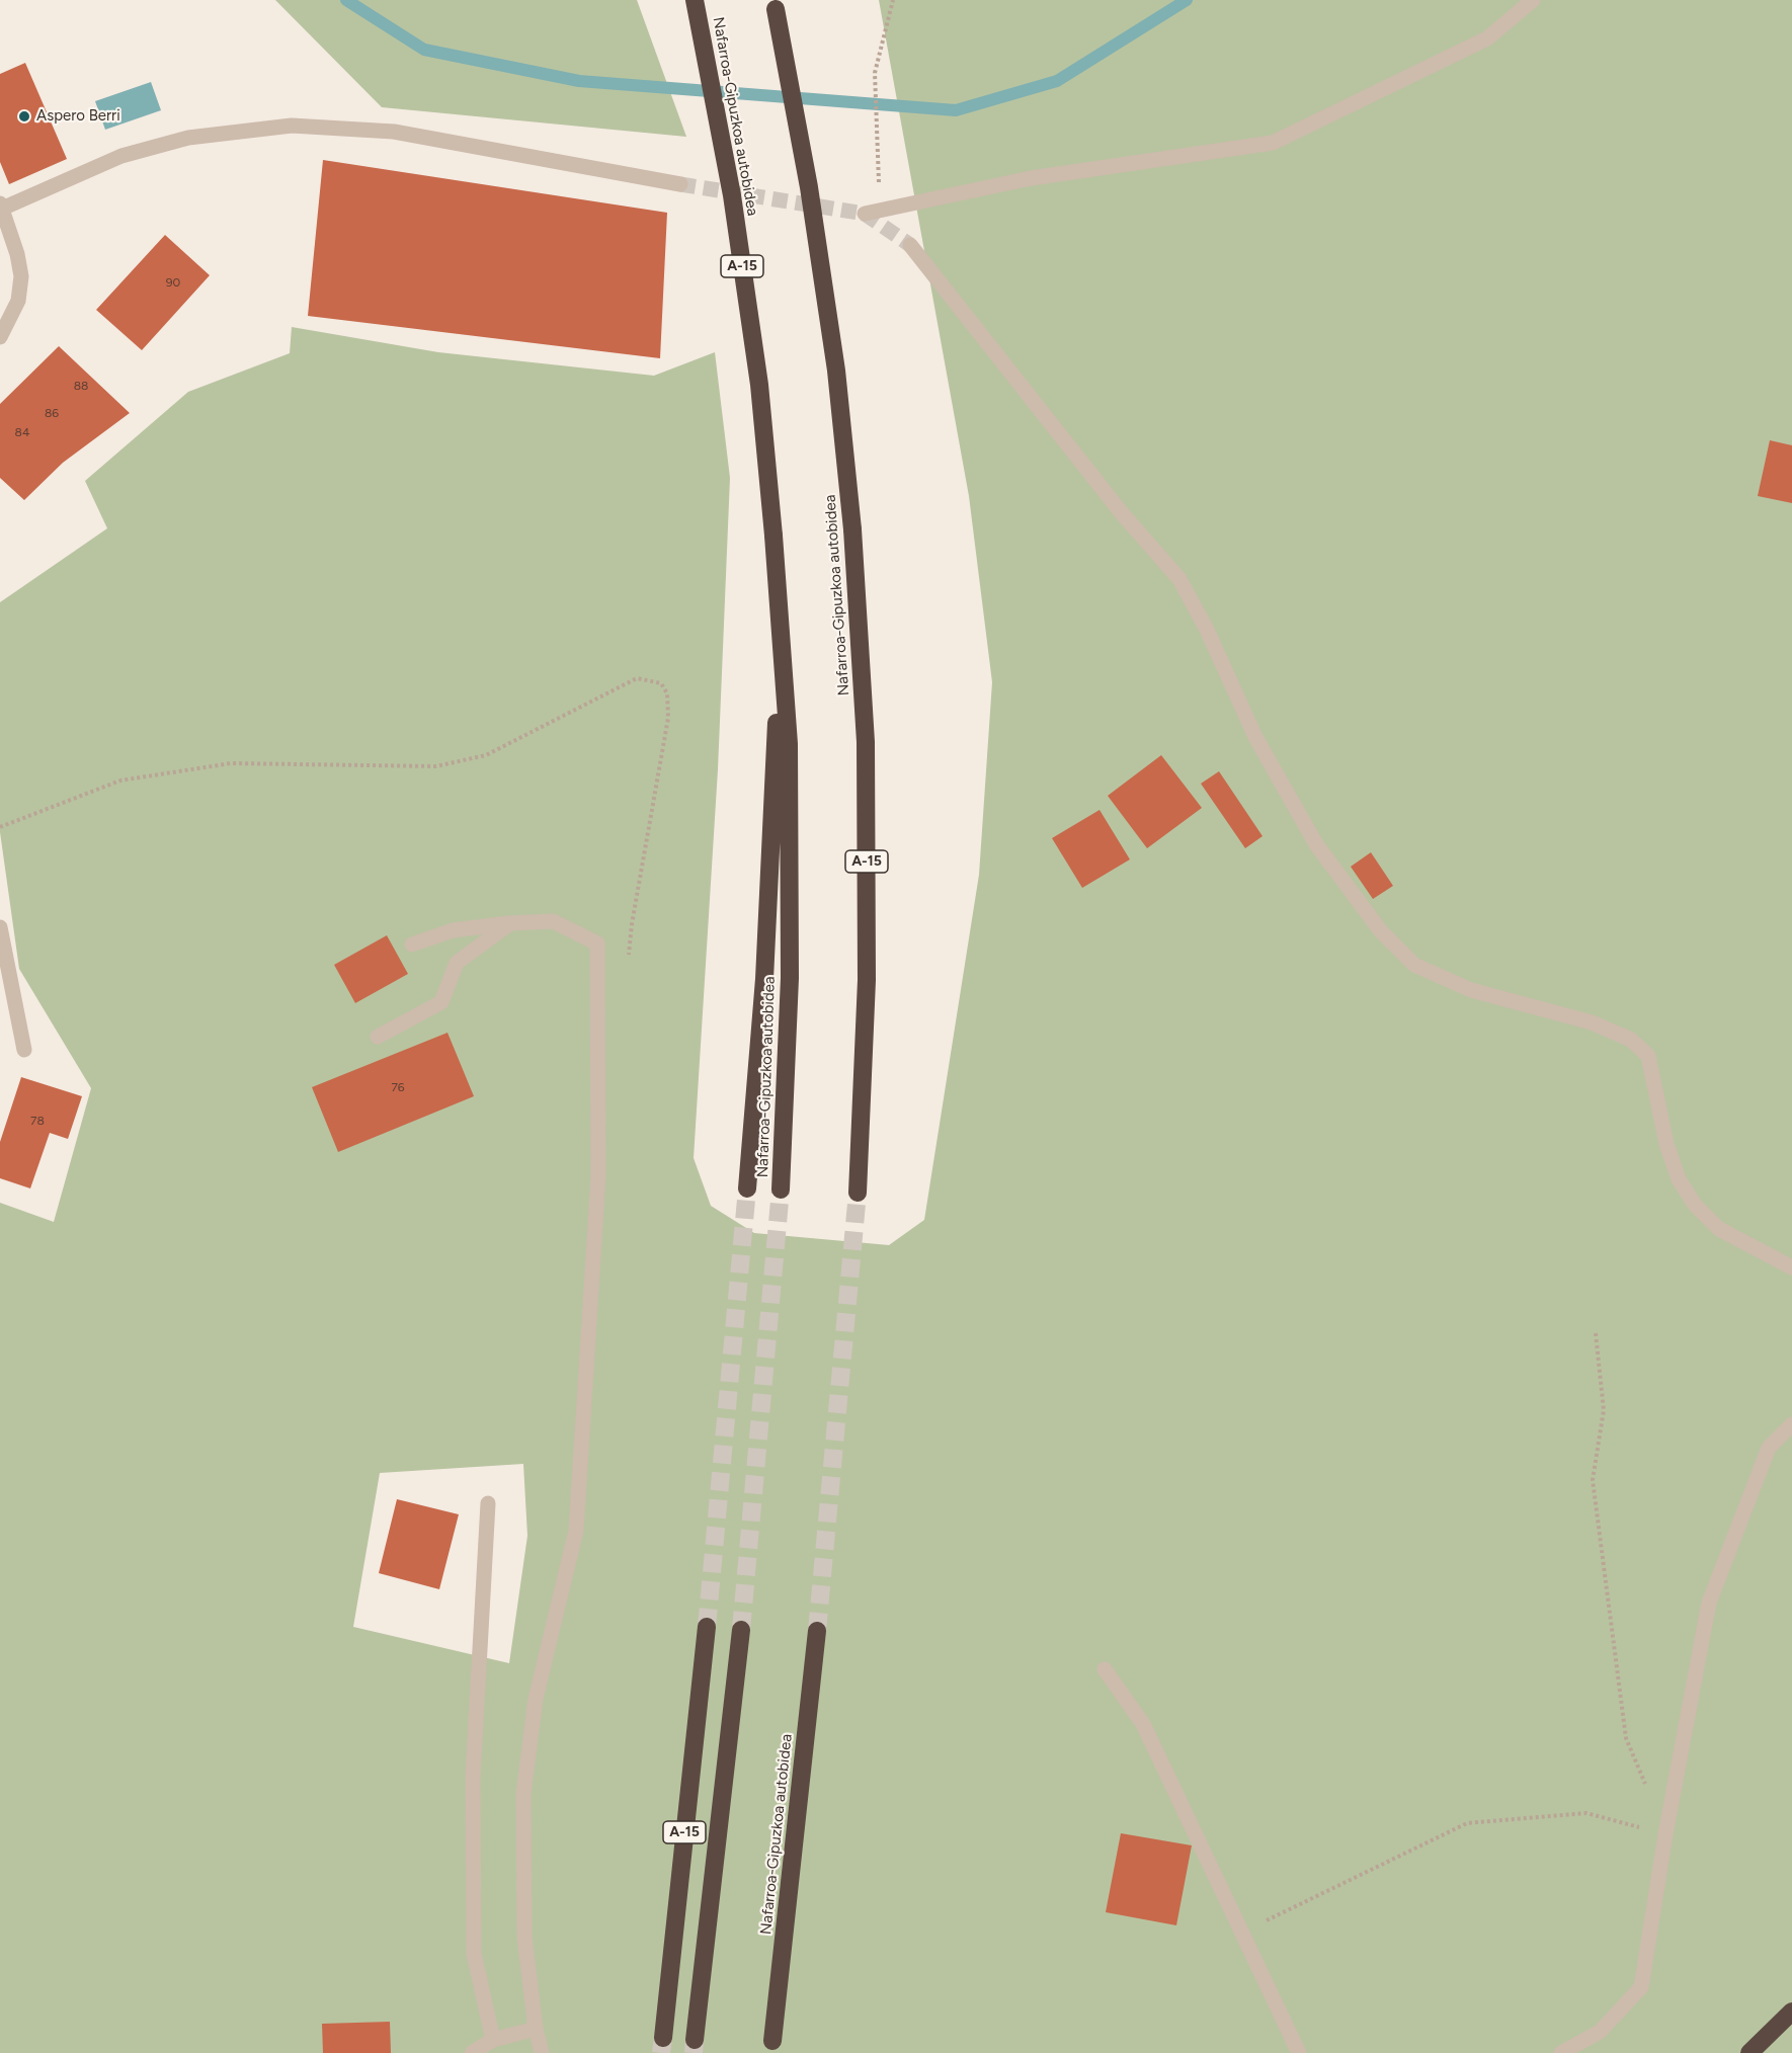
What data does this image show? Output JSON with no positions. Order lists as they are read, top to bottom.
{
  "streets": {
    "highway": ["Nafarroa-Gipuzkoa autobidea", "A-15"]
  },
  "places": ["Aspero Berri"],
  "house_numbers": [
    "90",
    "88",
    "86",
    "84",
    "76",
    "78"
  ]
}
